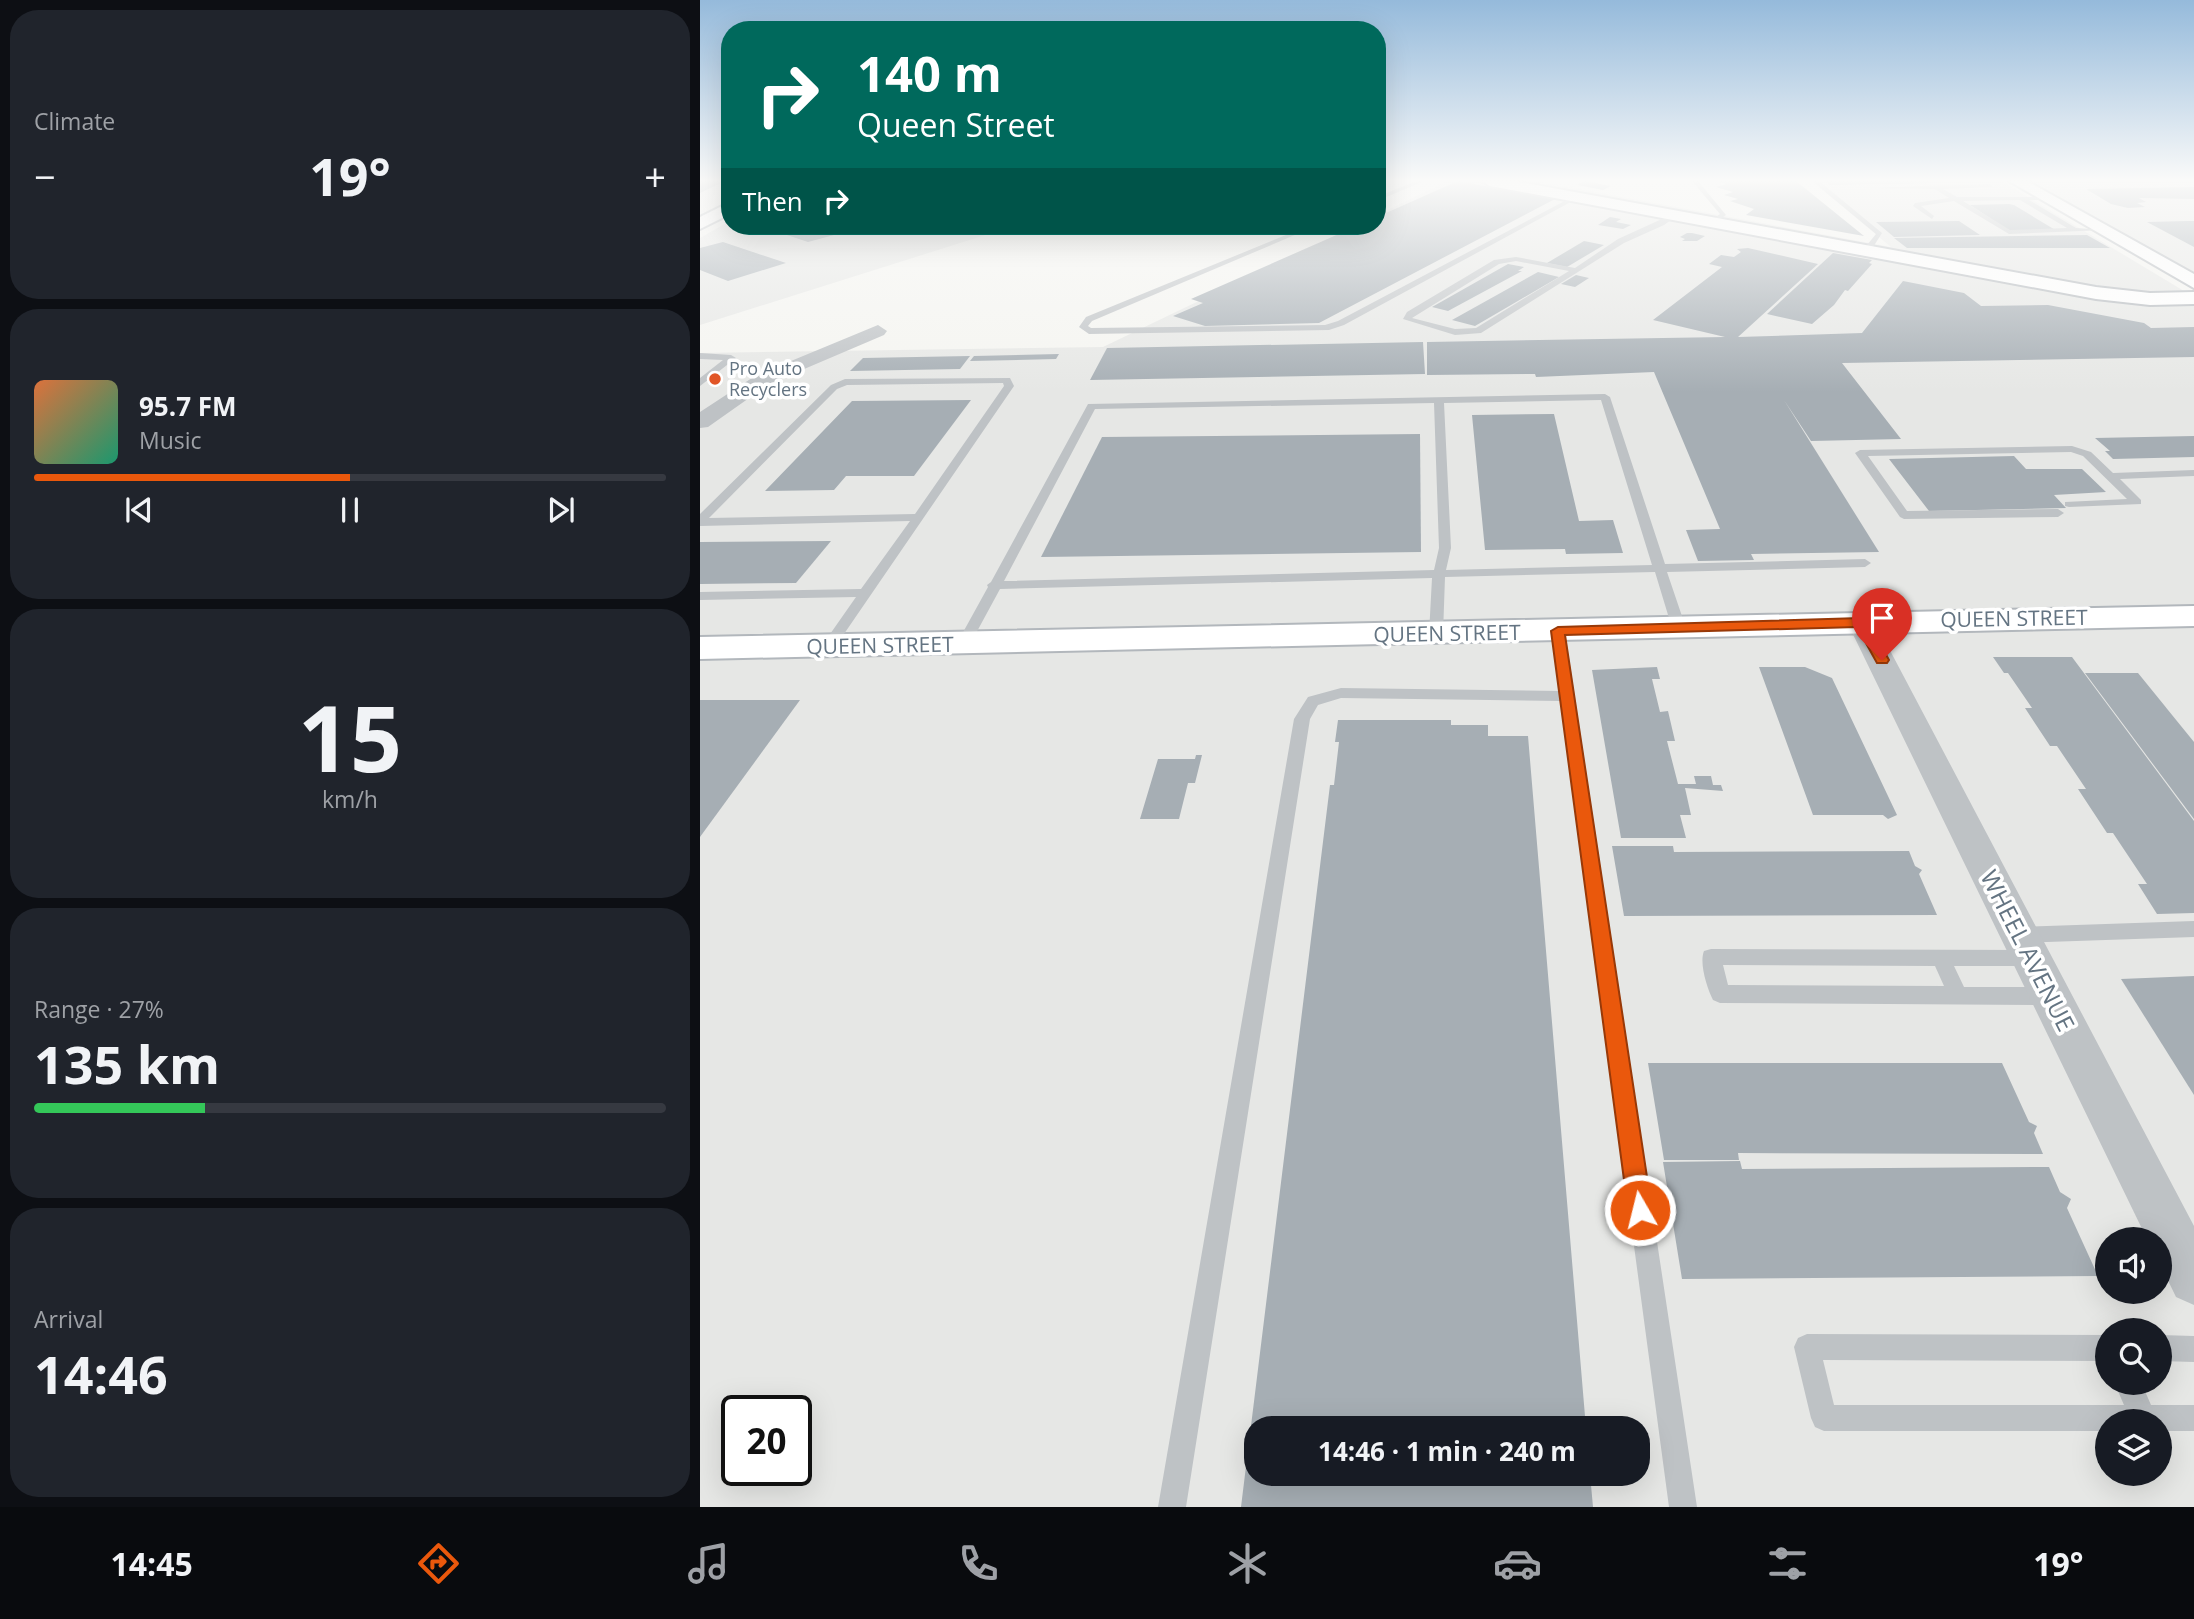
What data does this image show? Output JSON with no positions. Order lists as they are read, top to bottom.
{
  "streets": {
    "street": ["QUEEN STREET", "WHEEL AVENUE"]
  },
  "crossings": [
    ["QUEEN STREET", "WHEEL AVENUE"]
  ],
  "places": ["Pro Auto Recyclers"],
  "page": {
    "tile": [
      "Climate",
      ["15", "km/h"],
      ["Range · 27%", "135 km"],
      ["Arrival", "14:46"]
    ],
    "turn": ["140 m", "Queen Street"],
    "heat": ["−", "19°", "+"],
    "then": "Then",
    "song": ["95.7 FM", "Music"],
    "limit": "20",
    "trip": "14:46 · 1 min · 240 m",
    "tabs": ["14:45", "19°"]
  }
}
